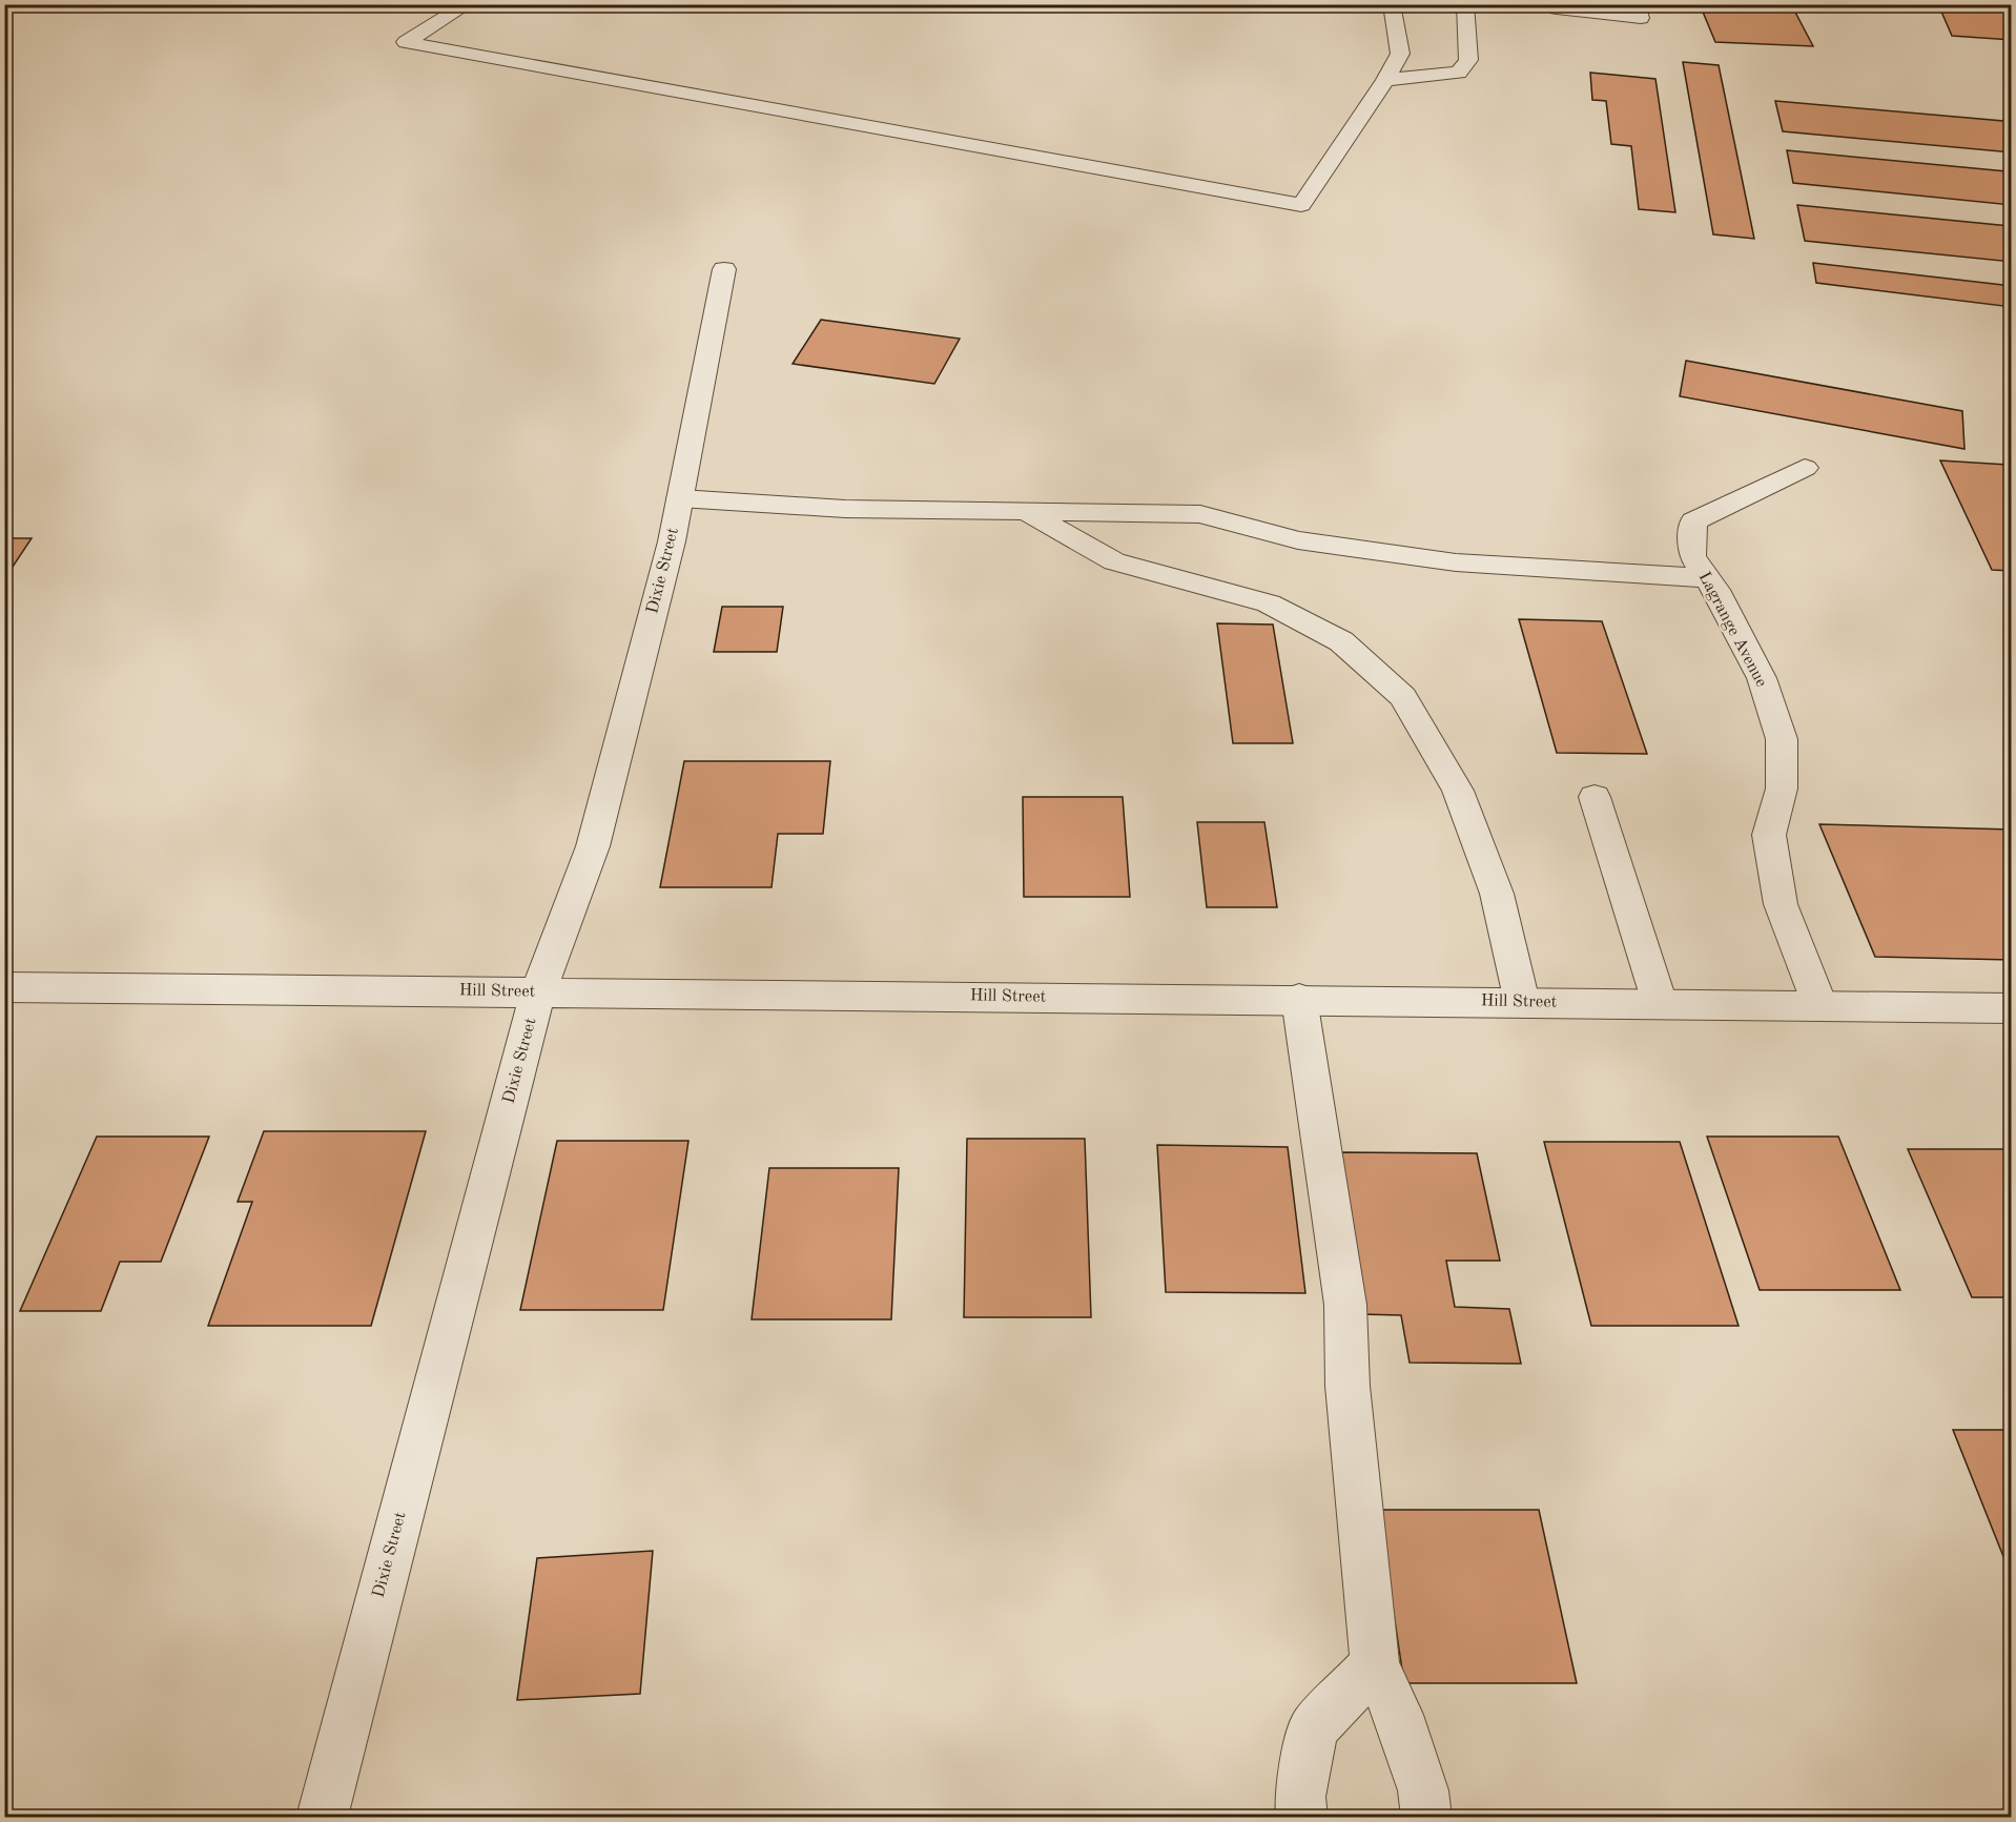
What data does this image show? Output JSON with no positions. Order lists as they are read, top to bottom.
{
  "streets": {
    "street": ["Dixie Street", "Lagrange Avenue", "Hill Street"]
  },
  "crossings": [
    ["Dixie Street", "Hill Street"],
    ["Lagrange Avenue", "Hill Street"]
  ]
}
